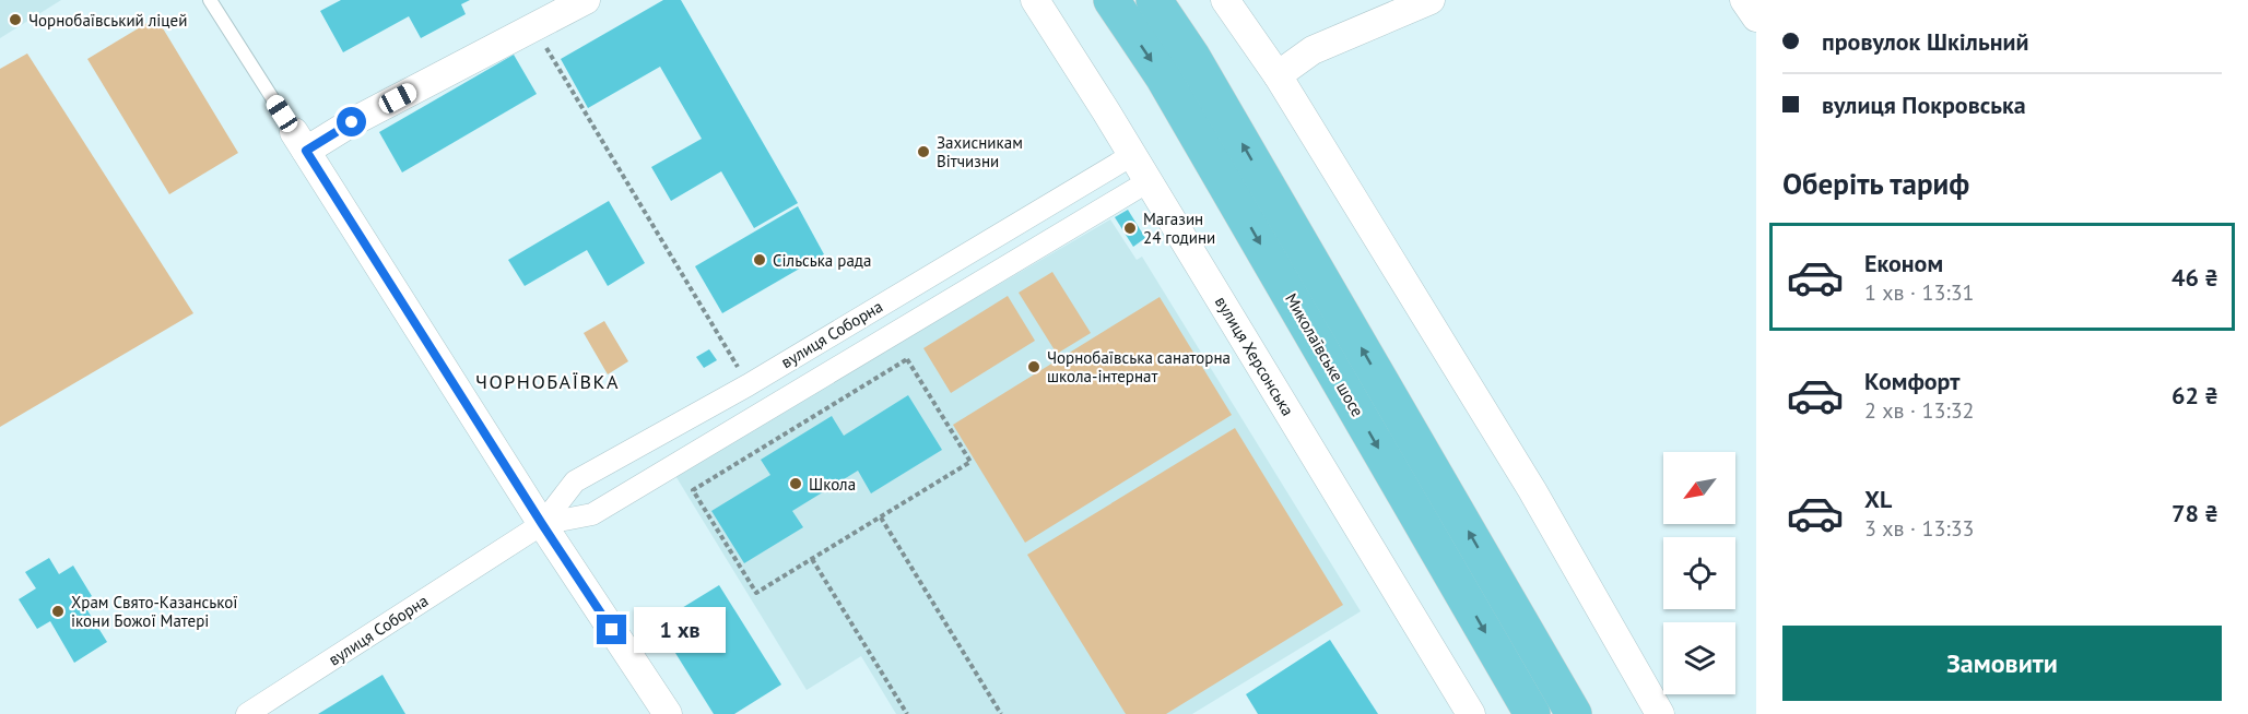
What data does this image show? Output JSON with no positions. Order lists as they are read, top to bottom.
{
  "streets": {
    "main road": ["Миколаївське шосе"],
    "street": ["вулиця Соборна", "вулиця Херсонська"]
  },
  "crossings": [
    ["вулиця Соборна", "вулиця Херсонська"]
  ],
  "districts": ["ЧОРНОБАЇВКА"],
  "places": [
    "Чорнобаївський ліцей",
    "Захисникам Вітчизни",
    "Магазин 24 години",
    "Сільська рада",
    "Чорнобаївська санаторна школа-інтернат",
    "Школа",
    "Храм Свято-Казанської ікони Божої Матері"
  ],
  "north": "bottom left",
  "page": {
    "banner": ["провулок Шкільний", "вулиця Покровська"],
    "heading": "Оберіть тариф",
    "list": [
      {
        "name": "Економ",
        "note": "1 хв · 13:31",
        "value": "46 ₴"
      },
      {
        "name": "Комфорт",
        "note": "2 хв · 13:32",
        "value": "62 ₴"
      },
      {
        "name": "XL",
        "note": "3 хв · 13:33",
        "value": "78 ₴"
      }
    ],
    "bubble": "1 хв",
    "buttons": "Замовити"
  }
}
